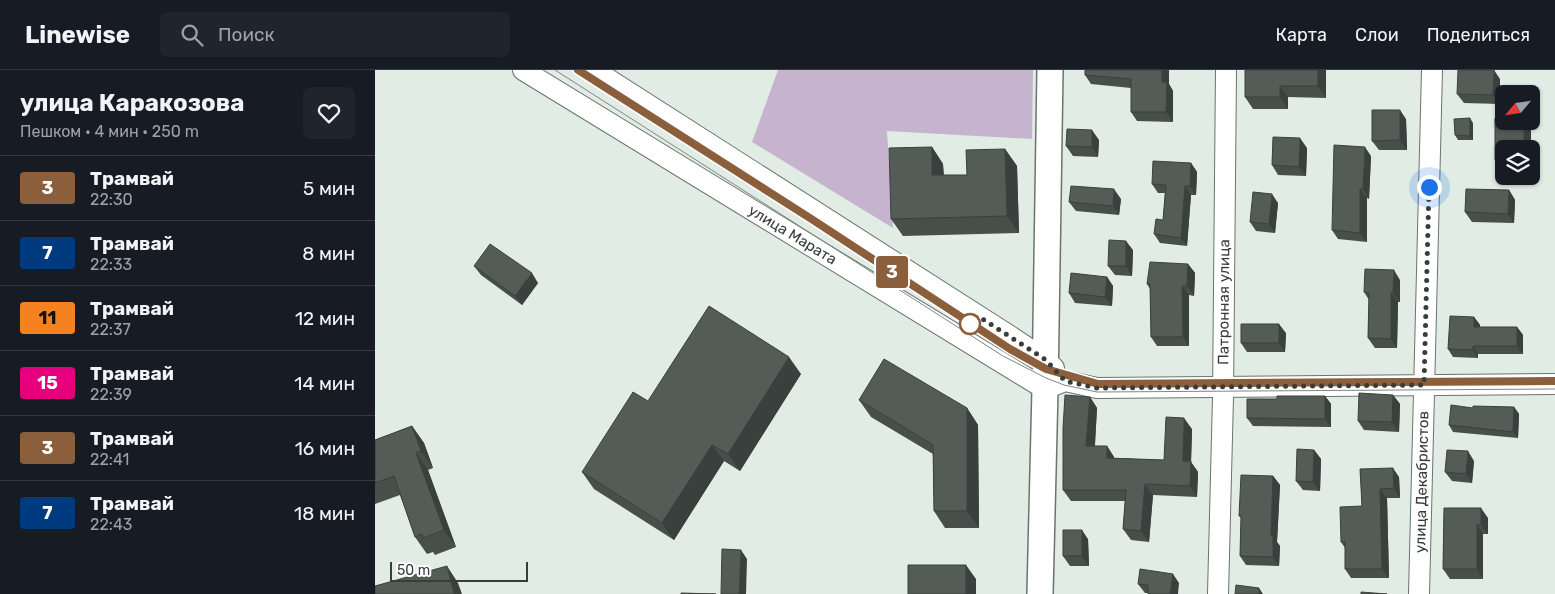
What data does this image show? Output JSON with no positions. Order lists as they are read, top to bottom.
{
  "streets": {
    "street": ["улица Марата", "Патронная улица", "улица Декабристов"]
  },
  "crossings": [
    ["улица Марата", "Патронная улица"],
    ["улица Марата", "улица Декабристов"]
  ],
  "lines": ["tram line 3"],
  "scale_bar": "50 m",
  "north": "bottom left",
  "page": {
    "header": "Linewise",
    "search": "Поиск",
    "nav": ["Карта", "Слои", "Поделиться"],
    "heading": ["улица Каракозова", "Пешком · 4 мин · 250 m"],
    "on_map": "3",
    "list": [
      {
        "mark": "3",
        "name": "Трамвай",
        "note": "22:30",
        "value": "5 мин"
      },
      {
        "mark": "7",
        "name": "Трамвай",
        "note": "22:33",
        "value": "8 мин"
      },
      {
        "mark": "11",
        "name": "Трамвай",
        "note": "22:37",
        "value": "12 мин"
      },
      {
        "mark": "15",
        "name": "Трамвай",
        "note": "22:39",
        "value": "14 мин"
      },
      {
        "mark": "3",
        "name": "Трамвай",
        "note": "22:41",
        "value": "16 мин"
      },
      {
        "mark": "7",
        "name": "Трамвай",
        "note": "22:43",
        "value": "18 мин"
      }
    ],
    "scale": "50 m"
  }
}
